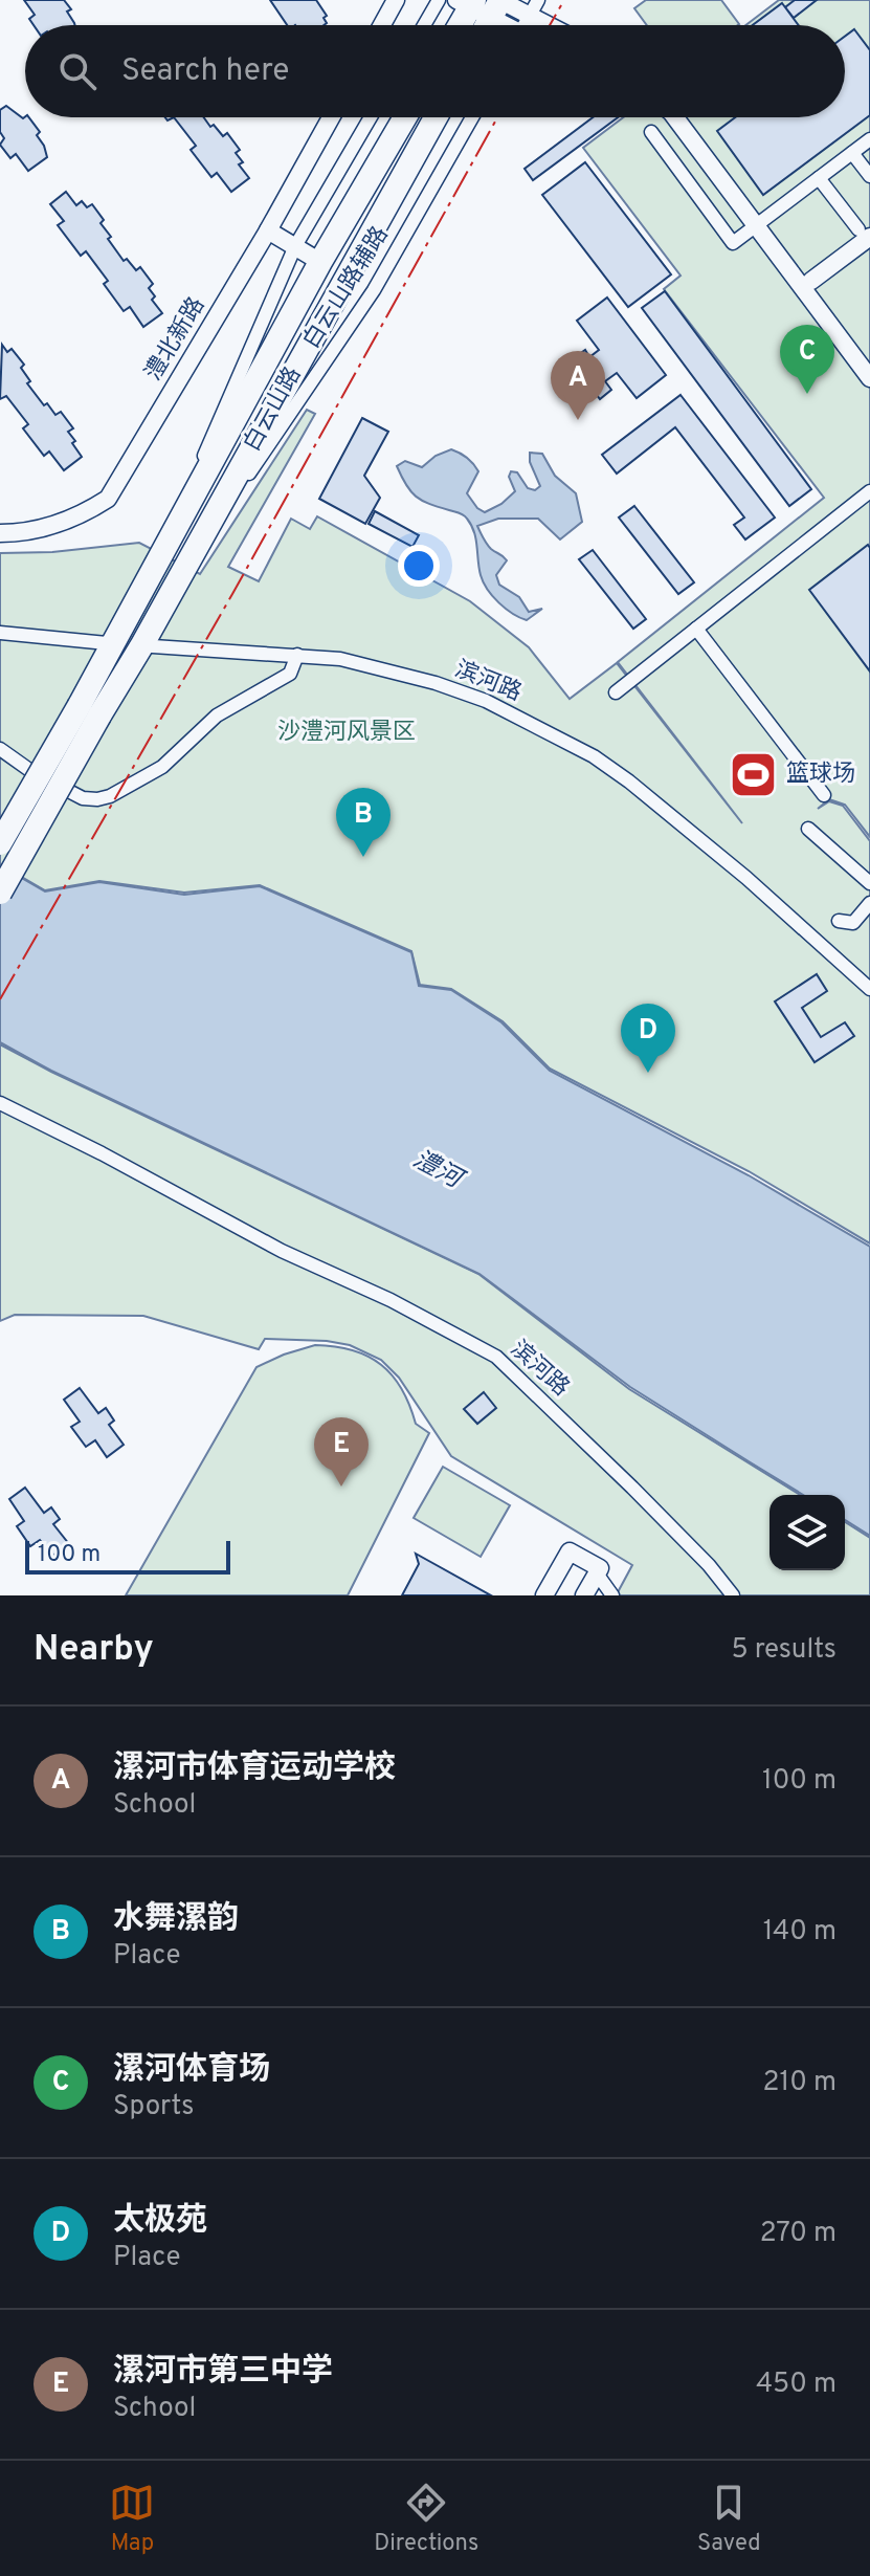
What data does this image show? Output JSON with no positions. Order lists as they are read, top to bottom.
{
  "streets": {
    "highway": ["白云山路"],
    "street": ["白云山路辅路", "澧北新路", "滨河路"]
  },
  "crossings": [
    ["白云山路辅路", "白云山路"],
    ["白云山路", "滨河路"]
  ],
  "water": ["澧河"],
  "parks": ["沙澧河风景区"],
  "places": {
    "sports": ["篮球场"]
  },
  "scale_bar": "100 m",
  "page": {
    "search": "Search here",
    "pins": [
      "C",
      "A",
      "B",
      "D",
      "E"
    ],
    "scale": "100 m",
    "heading": ["Nearby", "5 results"],
    "list": [
      {
        "mark": "A",
        "name": "漯河市体育运动学校",
        "note": "School",
        "value": "100 m"
      },
      {
        "mark": "B",
        "name": "水舞漯韵",
        "note": "Place",
        "value": "140 m"
      },
      {
        "mark": "C",
        "name": "漯河体育场",
        "note": "Sports",
        "value": "210 m"
      },
      {
        "mark": "D",
        "name": "太极苑",
        "note": "Place",
        "value": "270 m"
      },
      {
        "mark": "E",
        "name": "漯河市第三中学",
        "note": "School",
        "value": "450 m"
      }
    ],
    "nav": ["Map", "Directions", "Saved"]
  }
}
